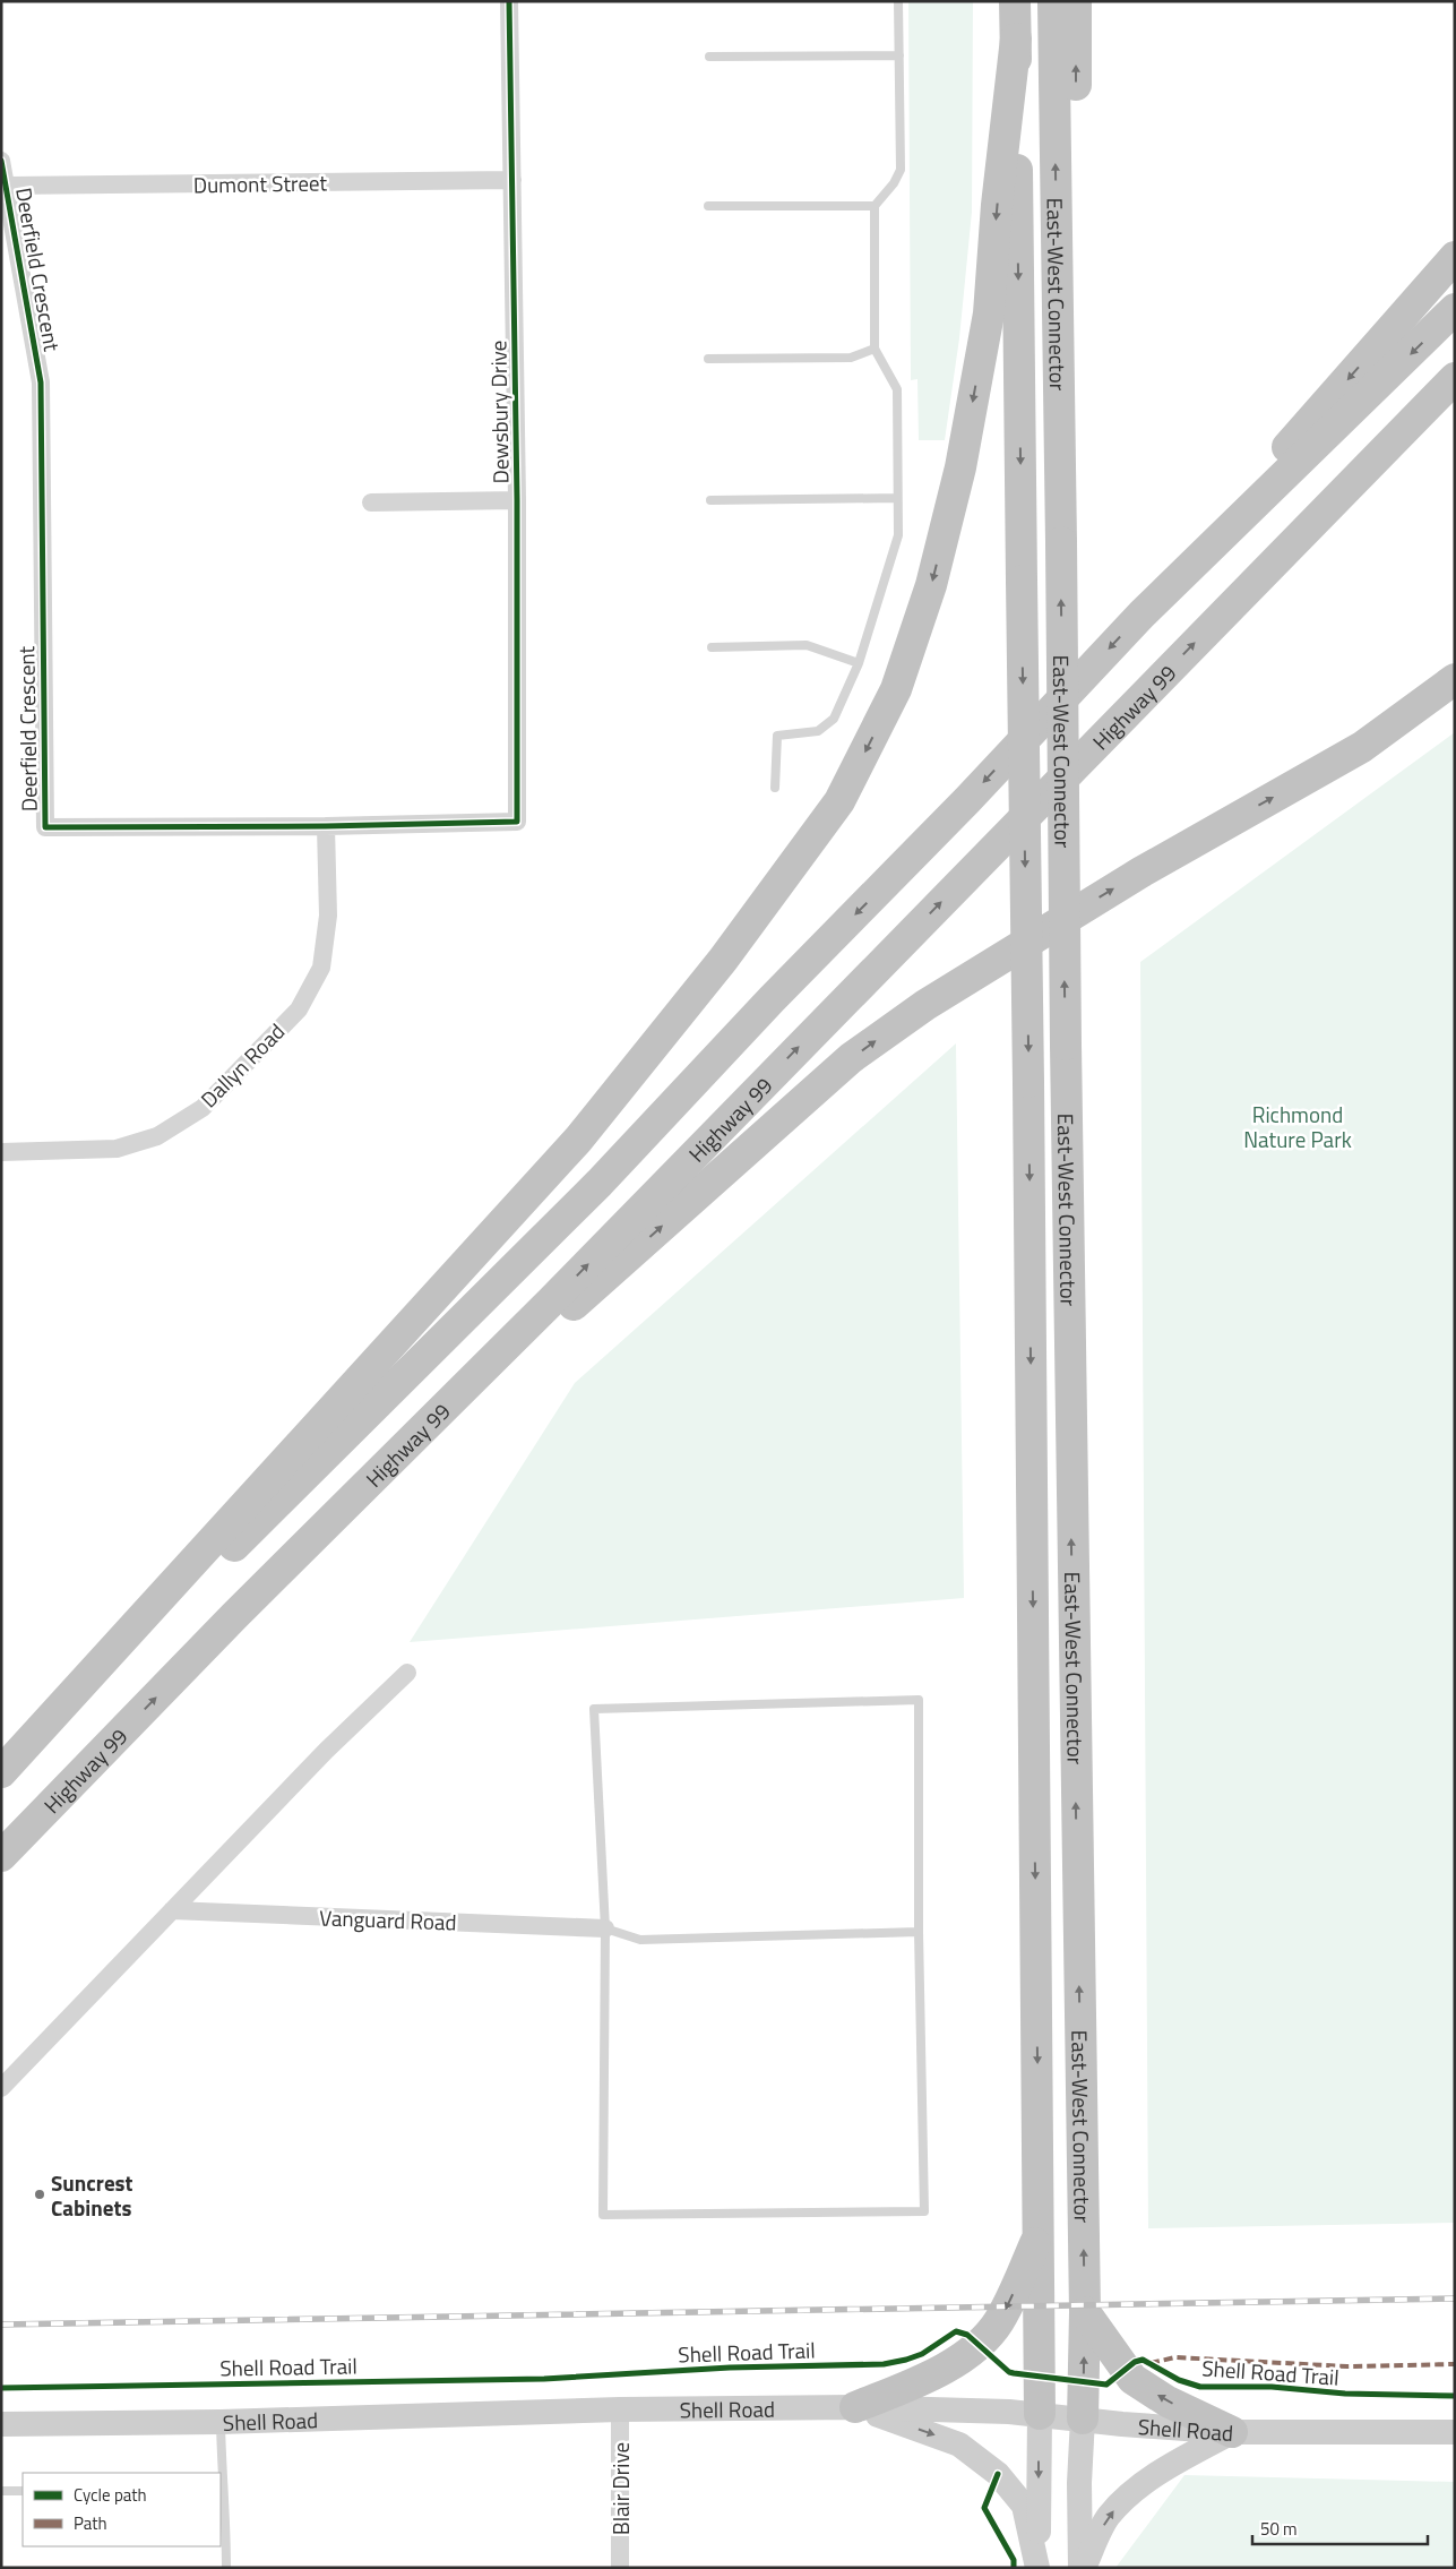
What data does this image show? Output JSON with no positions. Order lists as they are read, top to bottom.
{
  "streets": {
    "highway": ["East-West Connector", "Highway 99"],
    "main road": ["Shell Road"],
    "street": [
      "Dumont Street",
      "Deerfield Crescent",
      "Dewsbury Drive",
      "Dallyn Road",
      "Vanguard Road",
      "Blair Drive"
    ],
    "cycle path": ["Shell Road Trail"]
  },
  "crossings": [
    ["Dumont Street", "Deerfield Crescent"],
    ["Dumont Street", "Dewsbury Drive"],
    ["Deerfield Crescent", "Dewsbury Drive"],
    ["Deerfield Crescent", "Dallyn Road"],
    ["East-West Connector", "Shell Road"],
    ["Shell Road", "Blair Drive"]
  ],
  "parks": ["Richmond Nature Park"],
  "places": ["Suncrest Cabinets"],
  "legend": ["Cycle path", "Path"],
  "scale_bar": "50 m"
}
